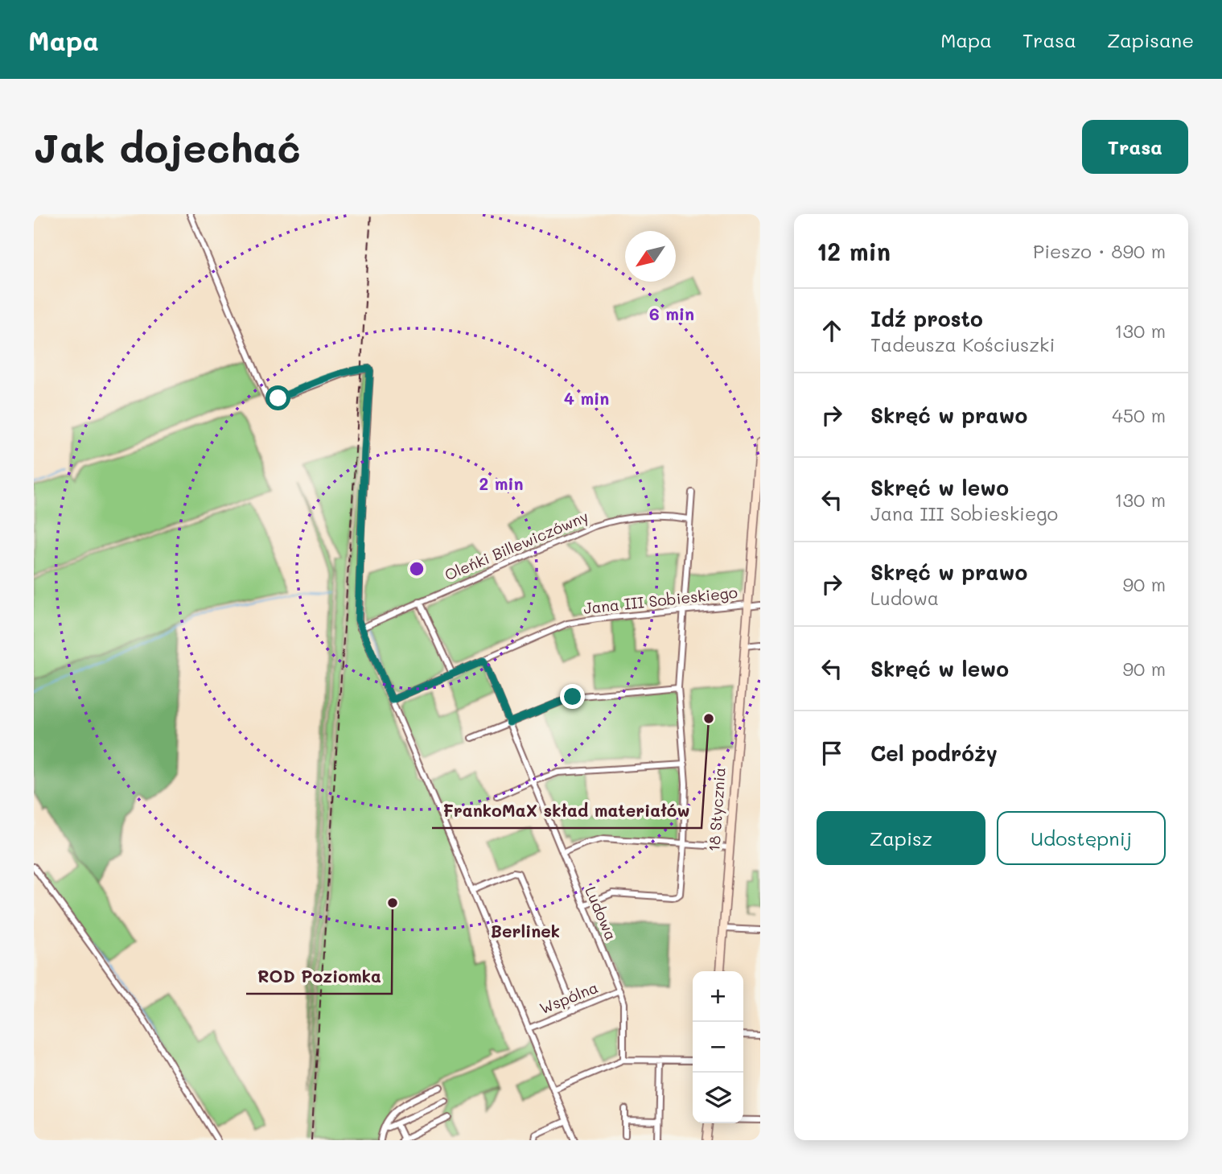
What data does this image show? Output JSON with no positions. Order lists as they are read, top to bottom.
{
  "streets": {
    "main road": ["18 Stycznia"],
    "street": [
      "Oleńki Billewiczówny",
      "Jana III Sobieskiego",
      "Ludowa",
      "Wspólna"
    ]
  },
  "crossings": [
    ["Jana III Sobieskiego", "18 Stycznia"],
    ["Jana III Sobieskiego", "Ludowa"],
    ["Ludowa", "Wspólna"]
  ],
  "districts": ["Berlinek"],
  "places": ["FrankoMaX skład materiałów", "ROD Poziomka"],
  "north": "bottom left",
  "page": {
    "header": "Mapa",
    "nav": ["Mapa", "Trasa", "Zapisane"],
    "buttons": [
      "Trasa",
      ["Zapisz", "Udostępnij"]
    ],
    "title": "Jak dojechać",
    "heading": ["12 min", "Pieszo · 890 m"],
    "list": [
      ["Idź prosto", "Tadeusza Kościuszki", "130 m"],
      ["Skręć w prawo", "450 m"],
      ["Skręć w lewo", "Jana III Sobieskiego", "130 m"],
      ["Skręć w prawo", "Ludowa", "90 m"],
      ["Skręć w lewo", "90 m"],
      "Cel podróży"
    ],
    "map_buttons": ["+", "−"]
  },
  "rings": ["6 min", "4 min", "2 min"]
}
